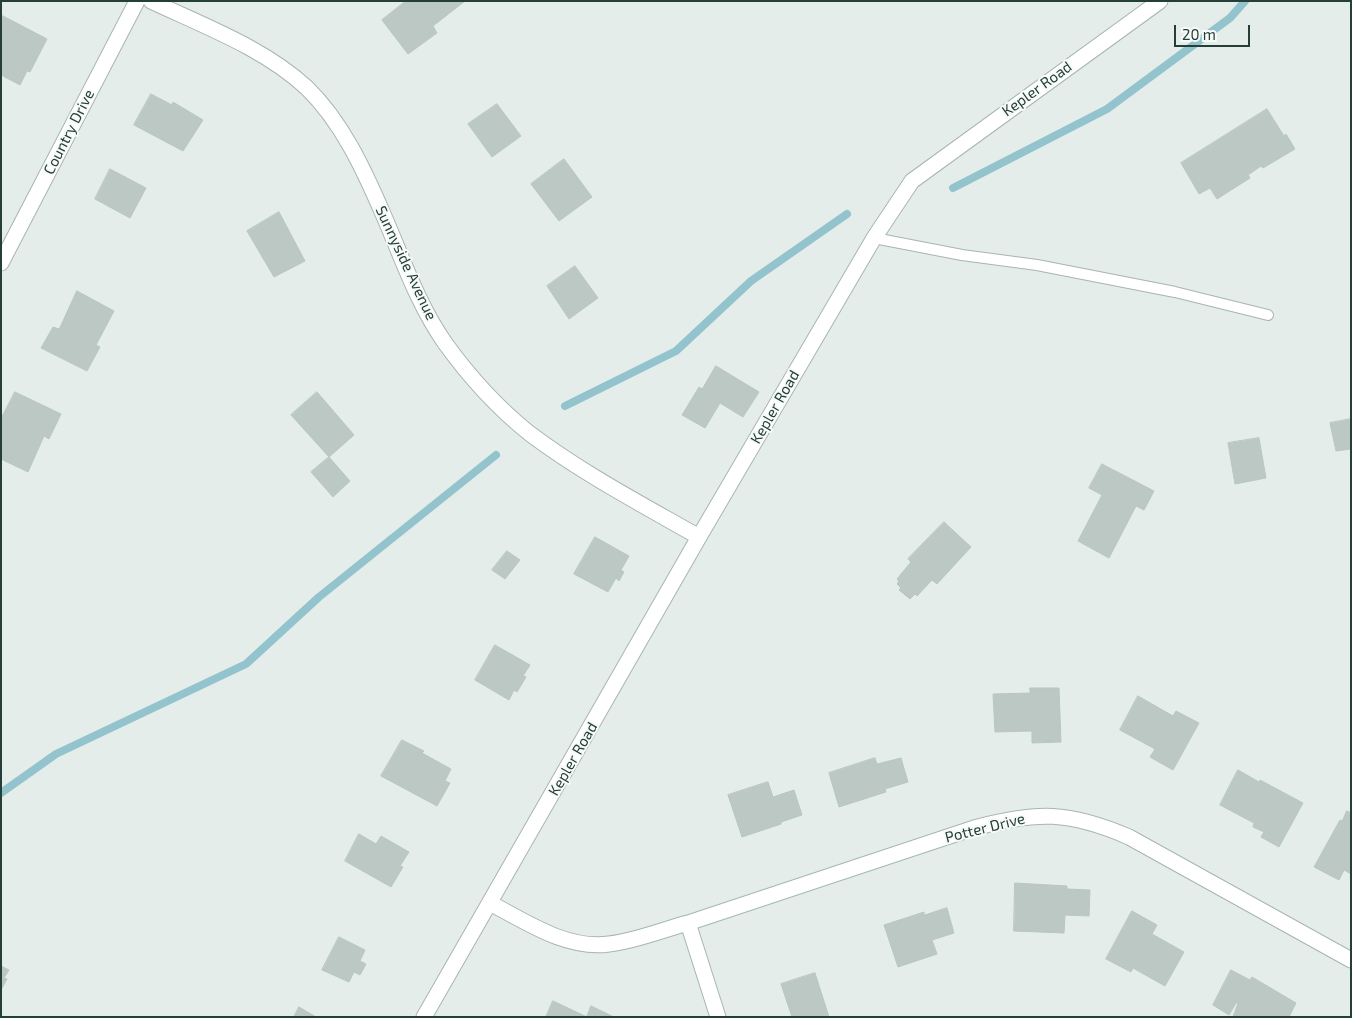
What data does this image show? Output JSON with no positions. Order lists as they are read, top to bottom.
{
  "streets": {
    "street": [
      "Kepler Road",
      "Country Drive",
      "Sunnyside Avenue",
      "Potter Drive"
    ]
  },
  "crossings": [
    ["Kepler Road", "Sunnyside Avenue"],
    ["Kepler Road", "Potter Drive"]
  ],
  "scale_bar": "20 m"
}
